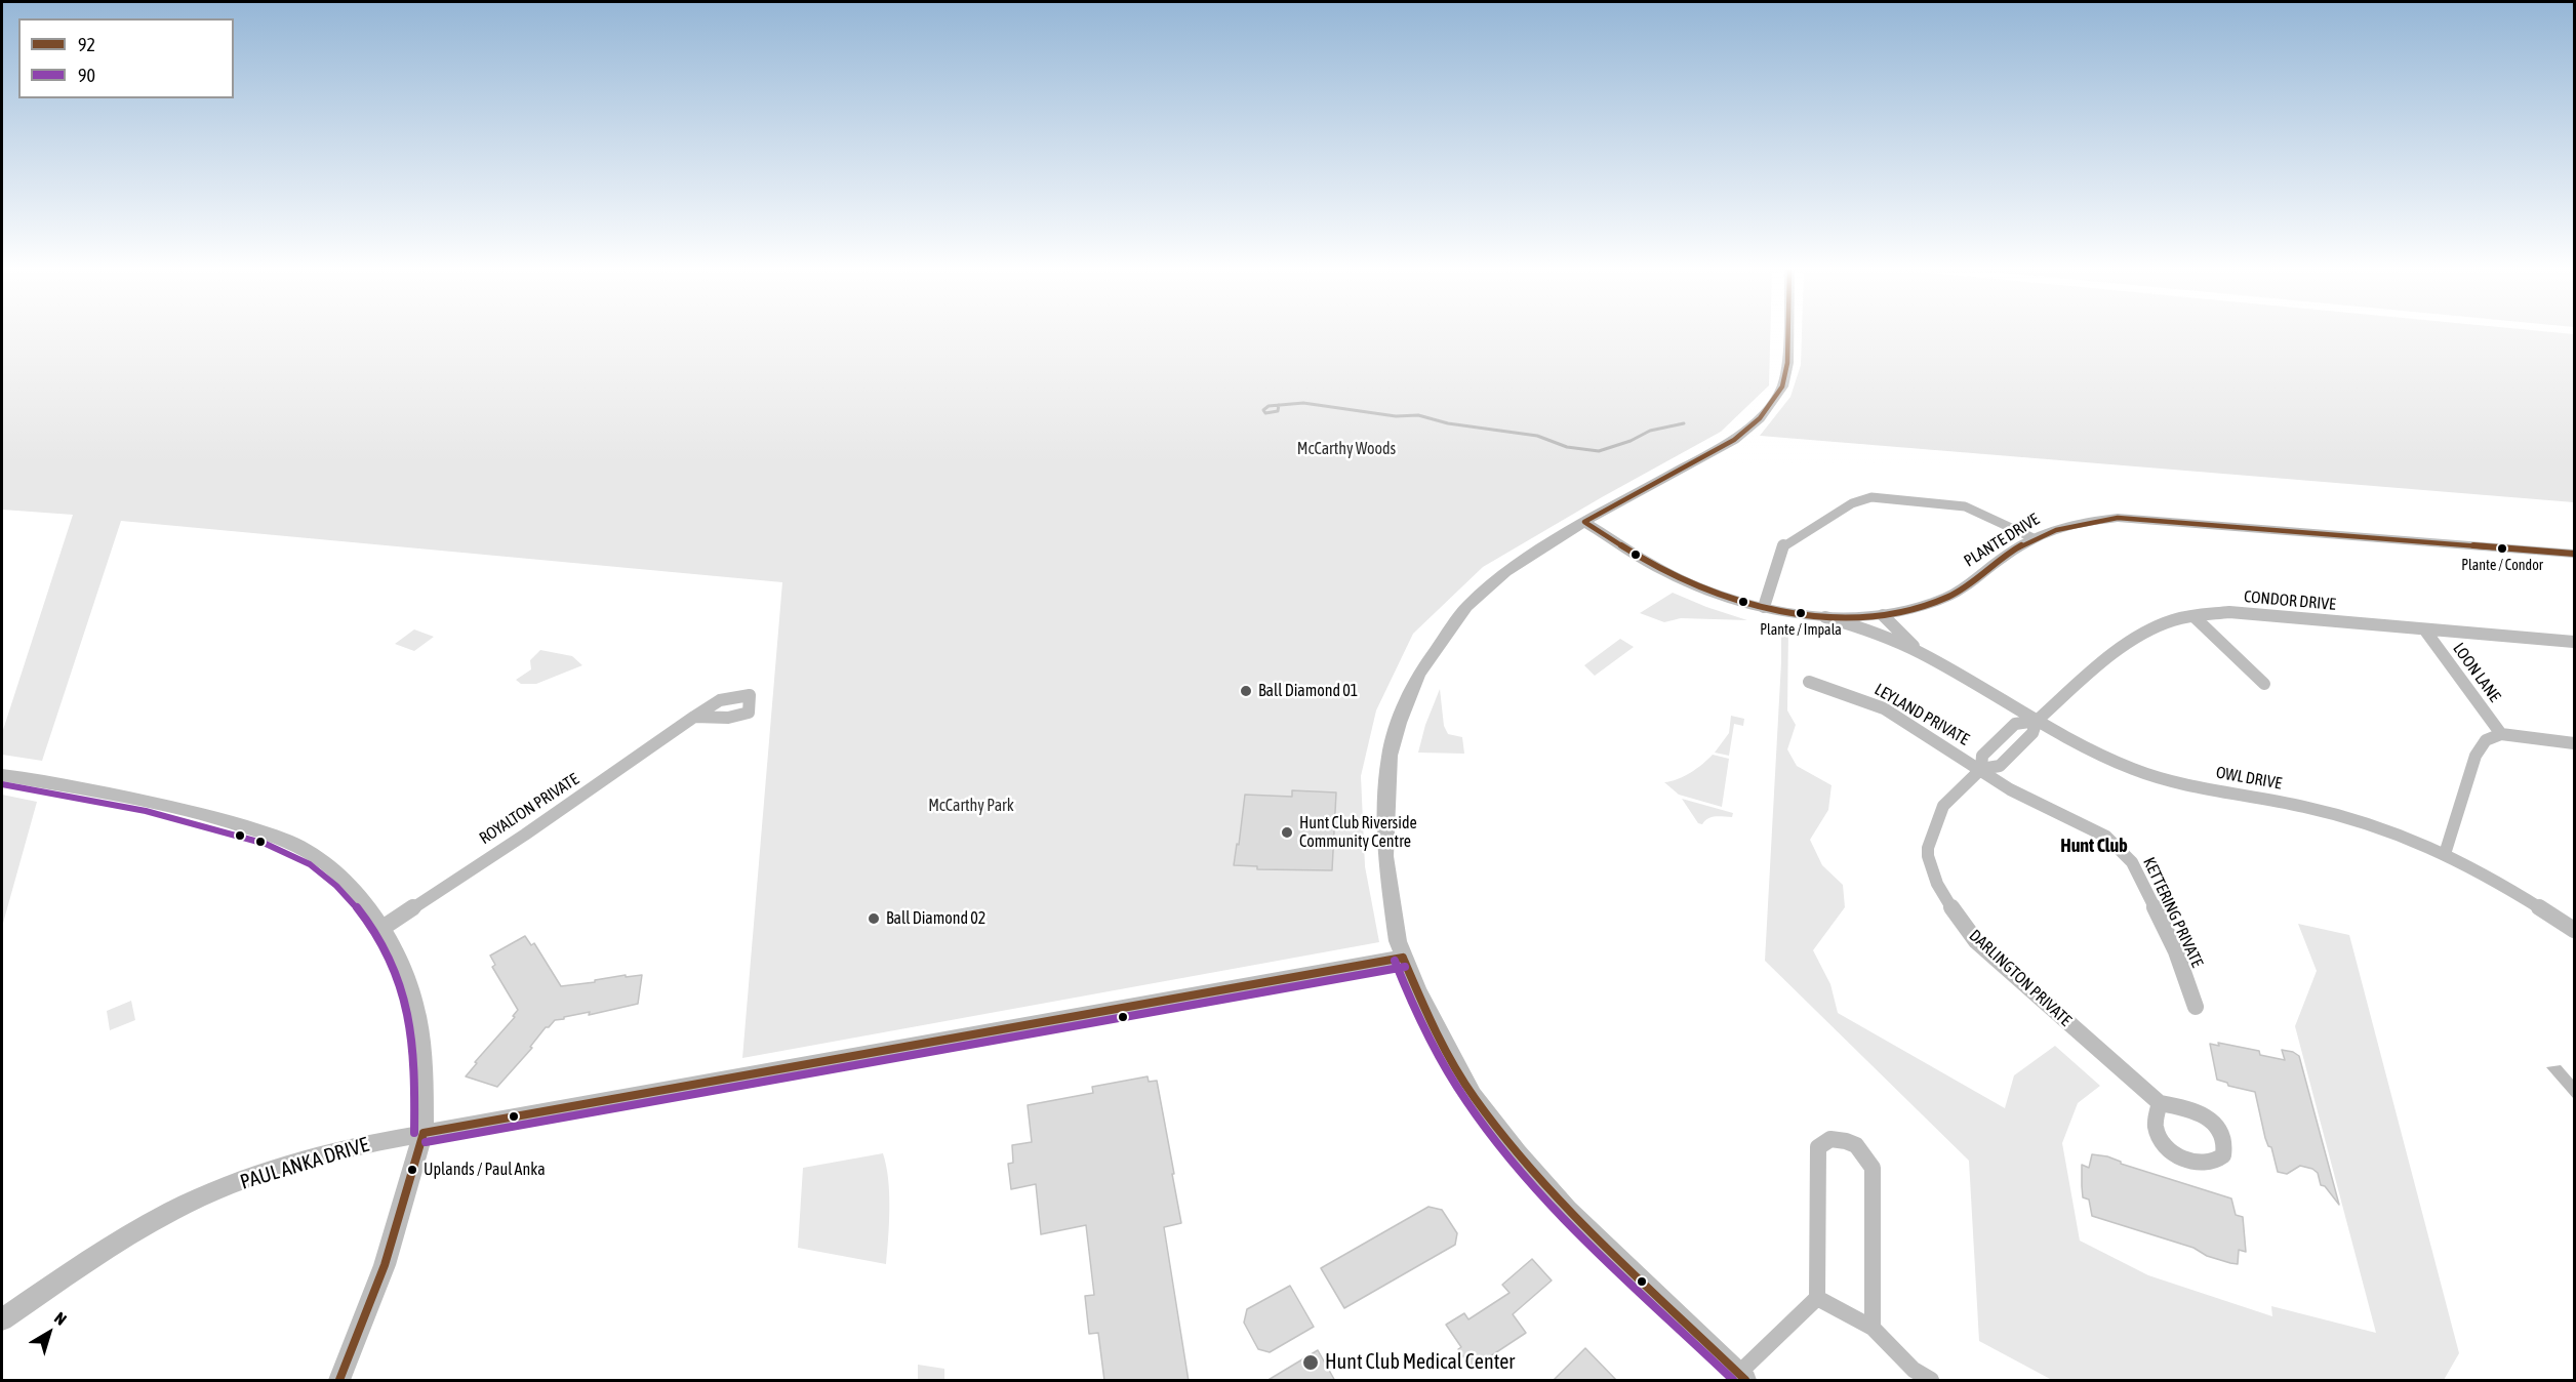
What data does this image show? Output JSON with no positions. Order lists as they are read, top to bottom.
{
  "streets": {
    "street": [
      "PLANTE DRIVE",
      "CONDOR DRIVE",
      "LOON LANE",
      "LEYLAND PRIVATE",
      "OWL DRIVE",
      "ROYALTON PRIVATE",
      "KETTERING PRIVATE",
      "DARLINGTON PRIVATE",
      "PAUL ANKA DRIVE"
    ]
  },
  "crossings": [
    ["PLANTE DRIVE", "OWL DRIVE"],
    ["CONDOR DRIVE", "LOON LANE"],
    ["CONDOR DRIVE", "OWL DRIVE"],
    ["CONDOR DRIVE", "DARLINGTON PRIVATE"],
    ["LEYLAND PRIVATE", "KETTERING PRIVATE"],
    ["LEYLAND PRIVATE", "DARLINGTON PRIVATE"],
    ["OWL DRIVE", "DARLINGTON PRIVATE"],
    ["KETTERING PRIVATE", "DARLINGTON PRIVATE"]
  ],
  "districts": ["Hunt Club"],
  "parks": ["McCarthy Woods", "McCarthy Park"],
  "places": [
    "Plante / Condor",
    "Plante / Impala",
    "Ball Diamond 01",
    "Hunt Club Riverside Community Centre",
    "Ball Diamond 02",
    "Uplands / Paul Anka",
    "Hunt Club Medical Center"
  ],
  "lines": ["transit line 92", "transit line 90"],
  "legend": ["92", "90"],
  "north": "top right"
}
